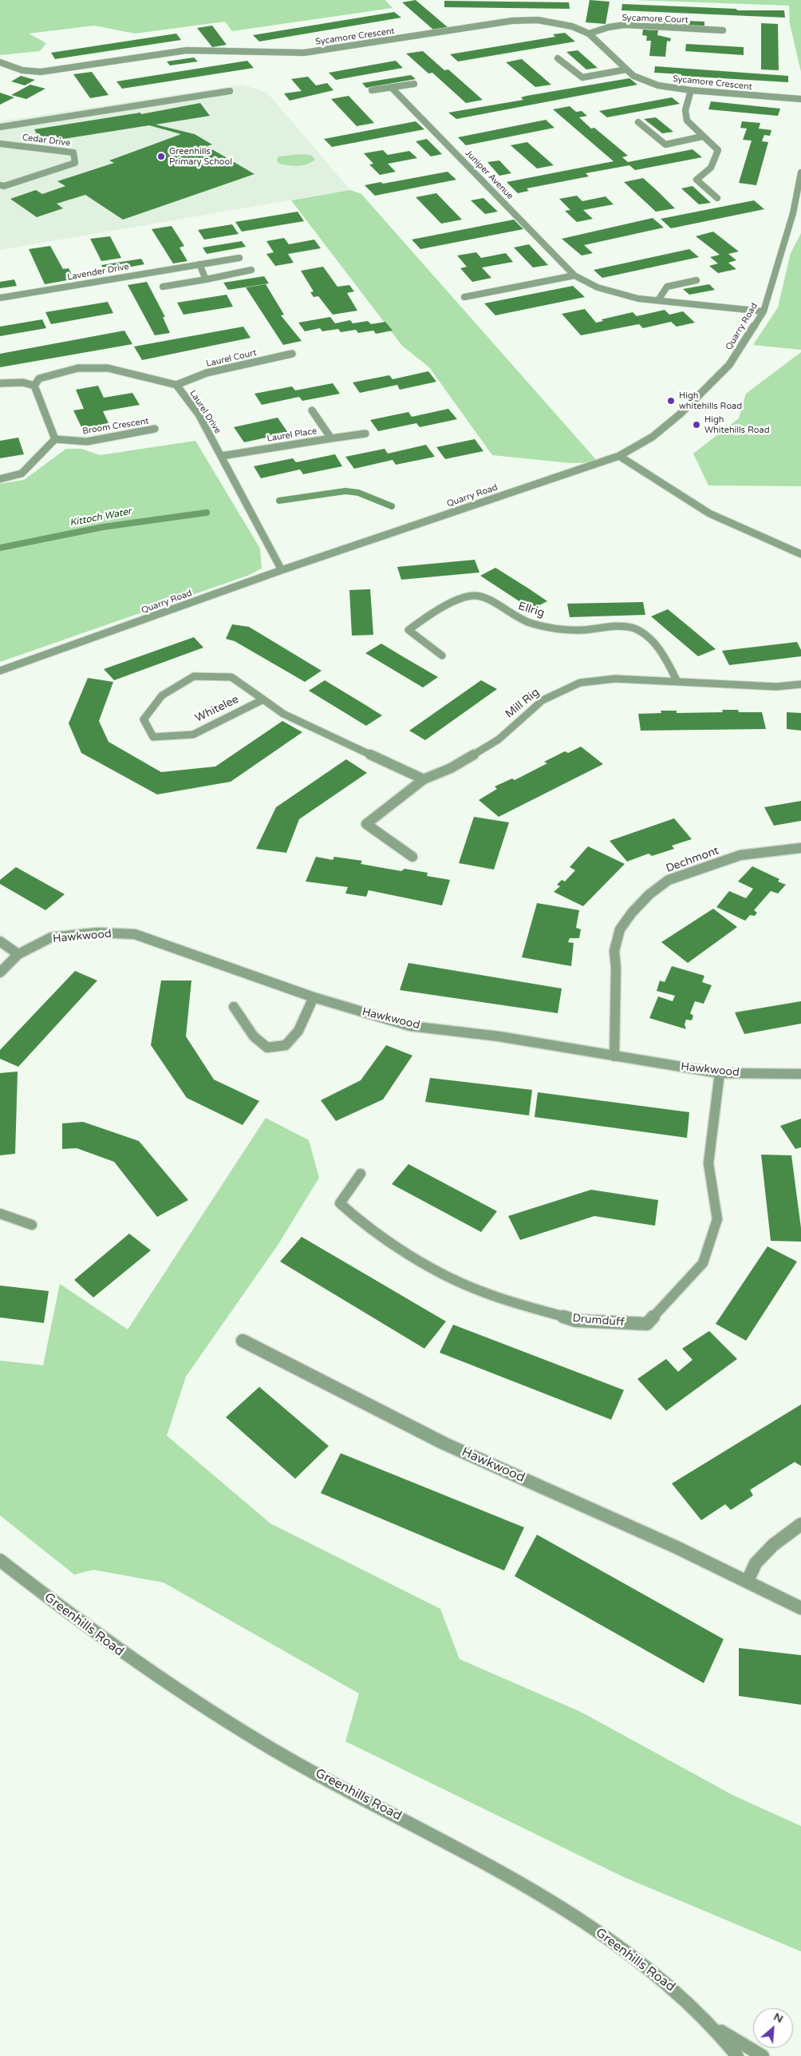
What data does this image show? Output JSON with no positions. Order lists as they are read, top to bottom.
{
  "streets": {
    "street": [
      "Sycamore Court",
      "Sycamore Crescent",
      "Cedar Drive",
      "Juniper Avenue",
      "Lavender Drive",
      "Quarry Road",
      "Laurel Court",
      "Laurel Drive",
      "Broom Crescent",
      "Laurel Place",
      "Ellrig",
      "Mill Rig",
      "Whitelee",
      "Dechmont",
      "Hawkwood",
      "Drumduff",
      "Greenhills Road"
    ]
  },
  "crossings": [
    ["Sycamore Court", "Sycamore Crescent"],
    ["Juniper Avenue", "Quarry Road"],
    ["Quarry Road", "Laurel Drive"],
    ["Laurel Court", "Laurel Drive"],
    ["Laurel Drive", "Laurel Place"],
    ["Ellrig", "Mill Rig"],
    ["Mill Rig", "Whitelee"],
    ["Dechmont", "Hawkwood"],
    ["Hawkwood", "Drumduff"]
  ],
  "water": ["Kittoch Water"],
  "places": ["Greenhills Primary School", "High whitehills Road", "High Whitehills Road"],
  "north": "top right"
}
